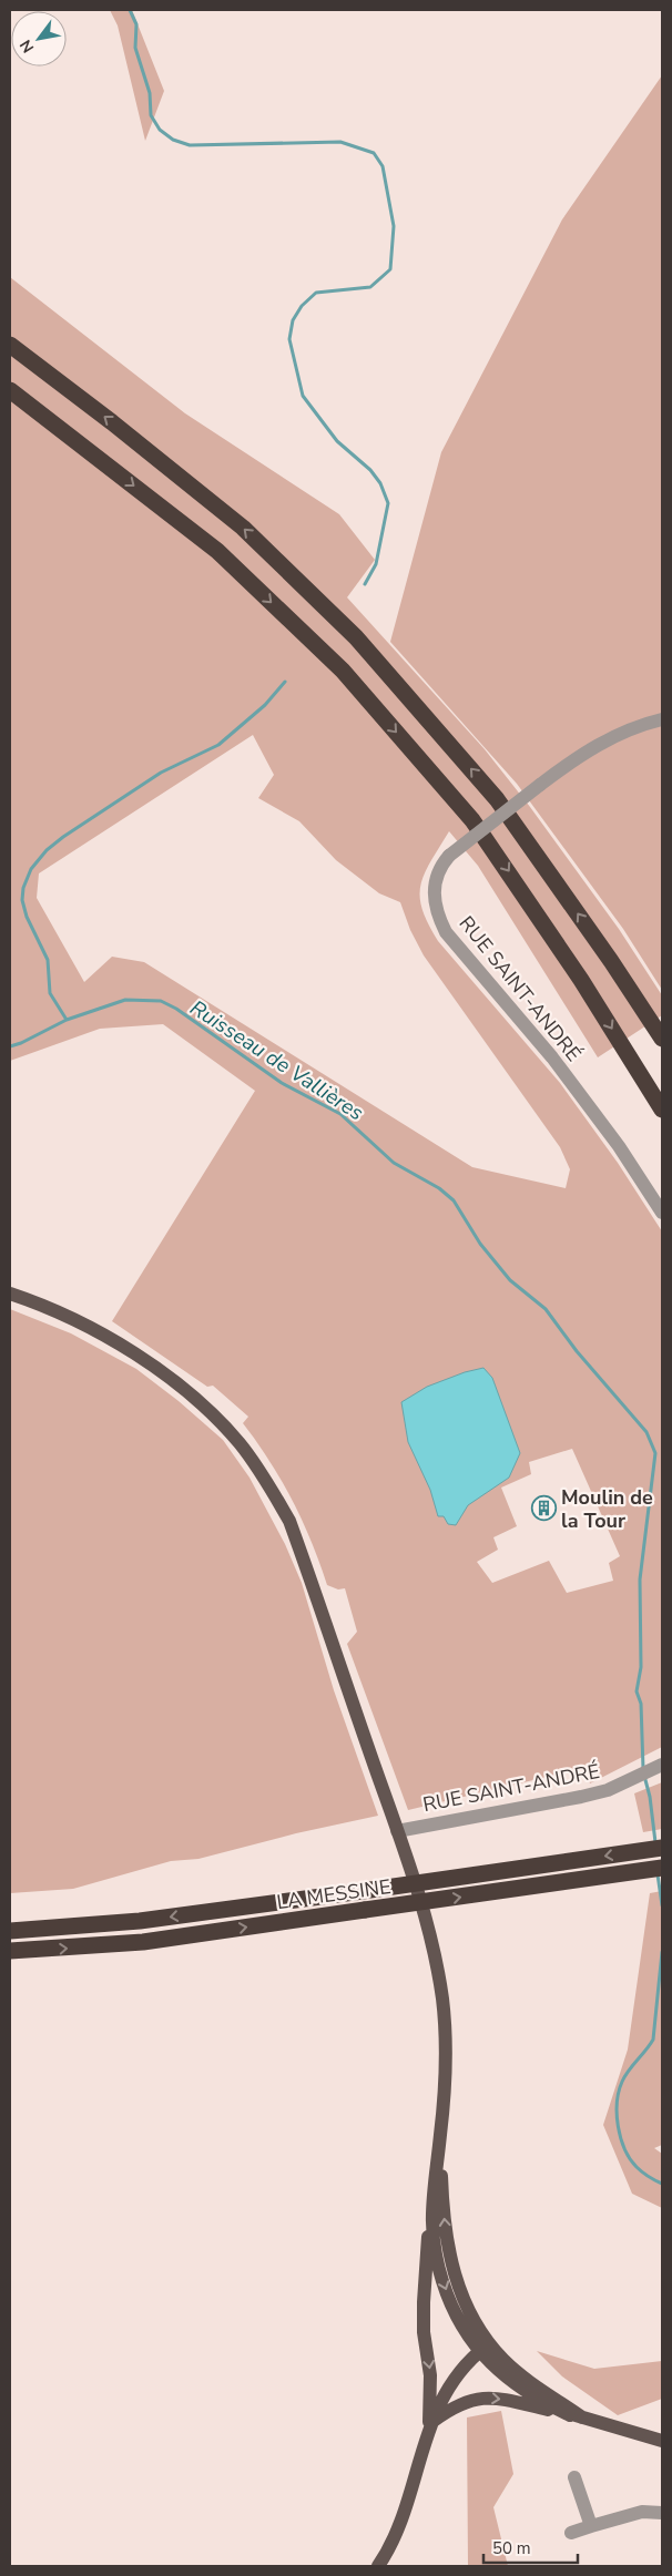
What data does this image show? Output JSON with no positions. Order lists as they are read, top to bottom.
{
  "streets": {
    "highway": ["LA MESSINE"],
    "street": ["RUE SAINT-ANDRÉ"]
  },
  "water": ["Ruisseau de Vallières"],
  "places": {
    "building": ["Moulin de la Tour"]
  },
  "scale_bar": "50 m",
  "north": "bottom left"
}
